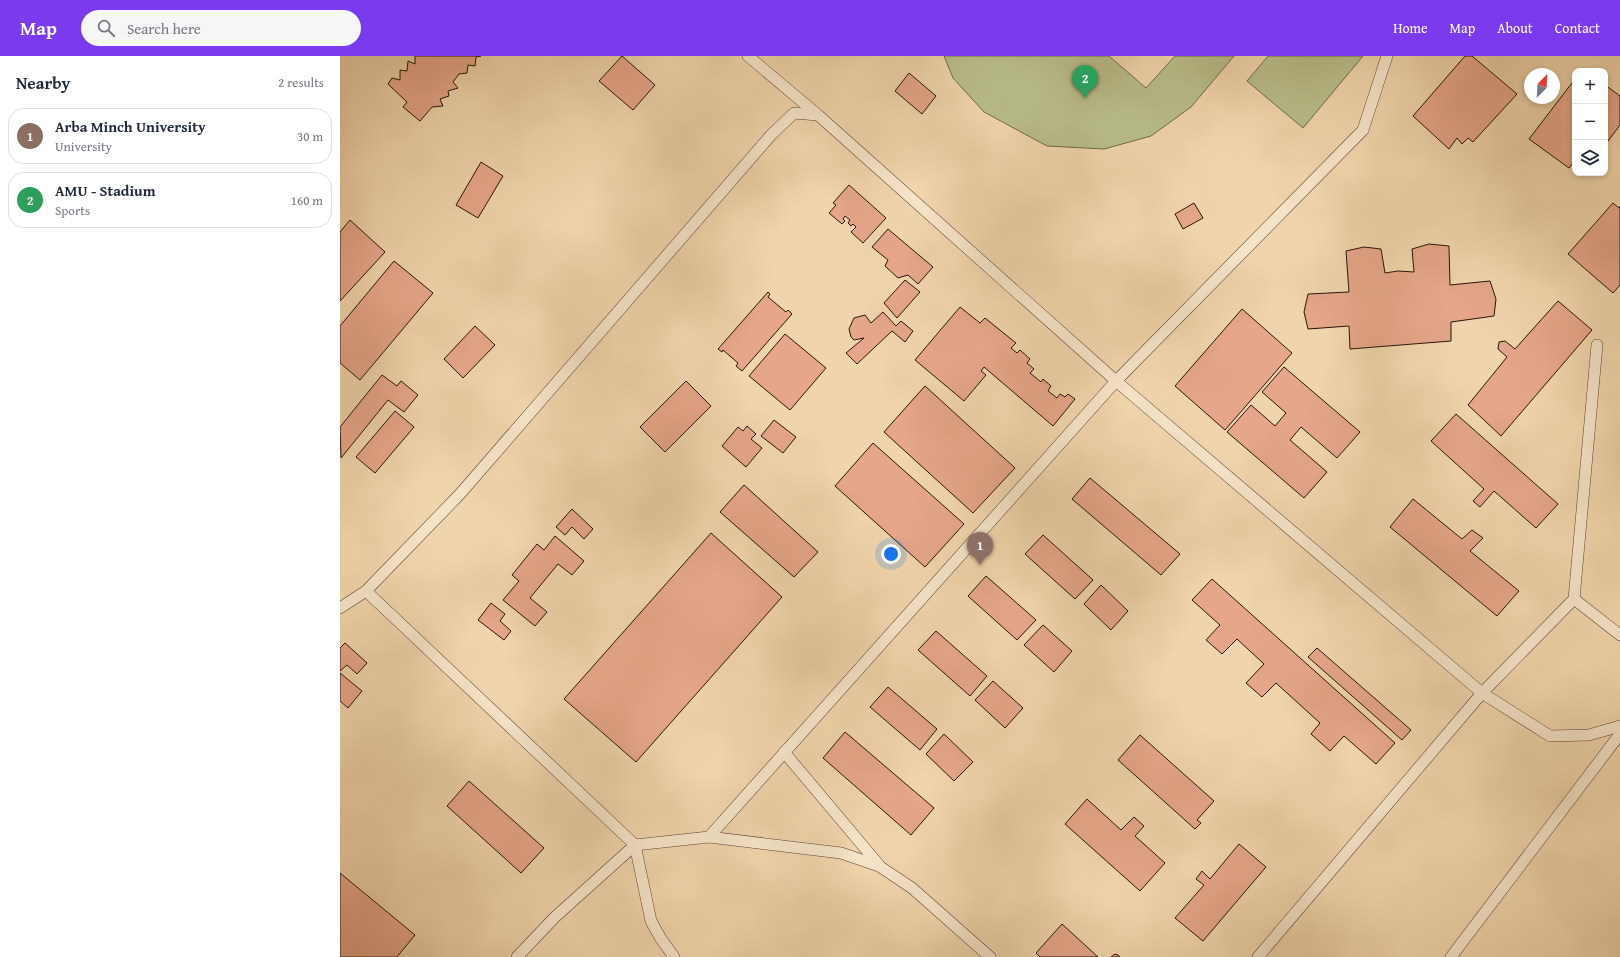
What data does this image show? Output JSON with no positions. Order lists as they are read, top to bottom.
{
  "north": "top right",
  "page": {
    "header": "Map",
    "search": "Search here",
    "nav": [
      "Home",
      "Map",
      "About",
      "Contact"
    ],
    "heading": ["Nearby", "2 results"],
    "pins": ["2", "1"],
    "map_buttons": ["+", "−"],
    "list": [
      {
        "mark": "1",
        "name": "Arba Minch University",
        "note": "University",
        "value": "30 m"
      },
      {
        "mark": "2",
        "name": "AMU - Stadium",
        "note": "Sports",
        "value": "160 m"
      }
    ]
  }
}
